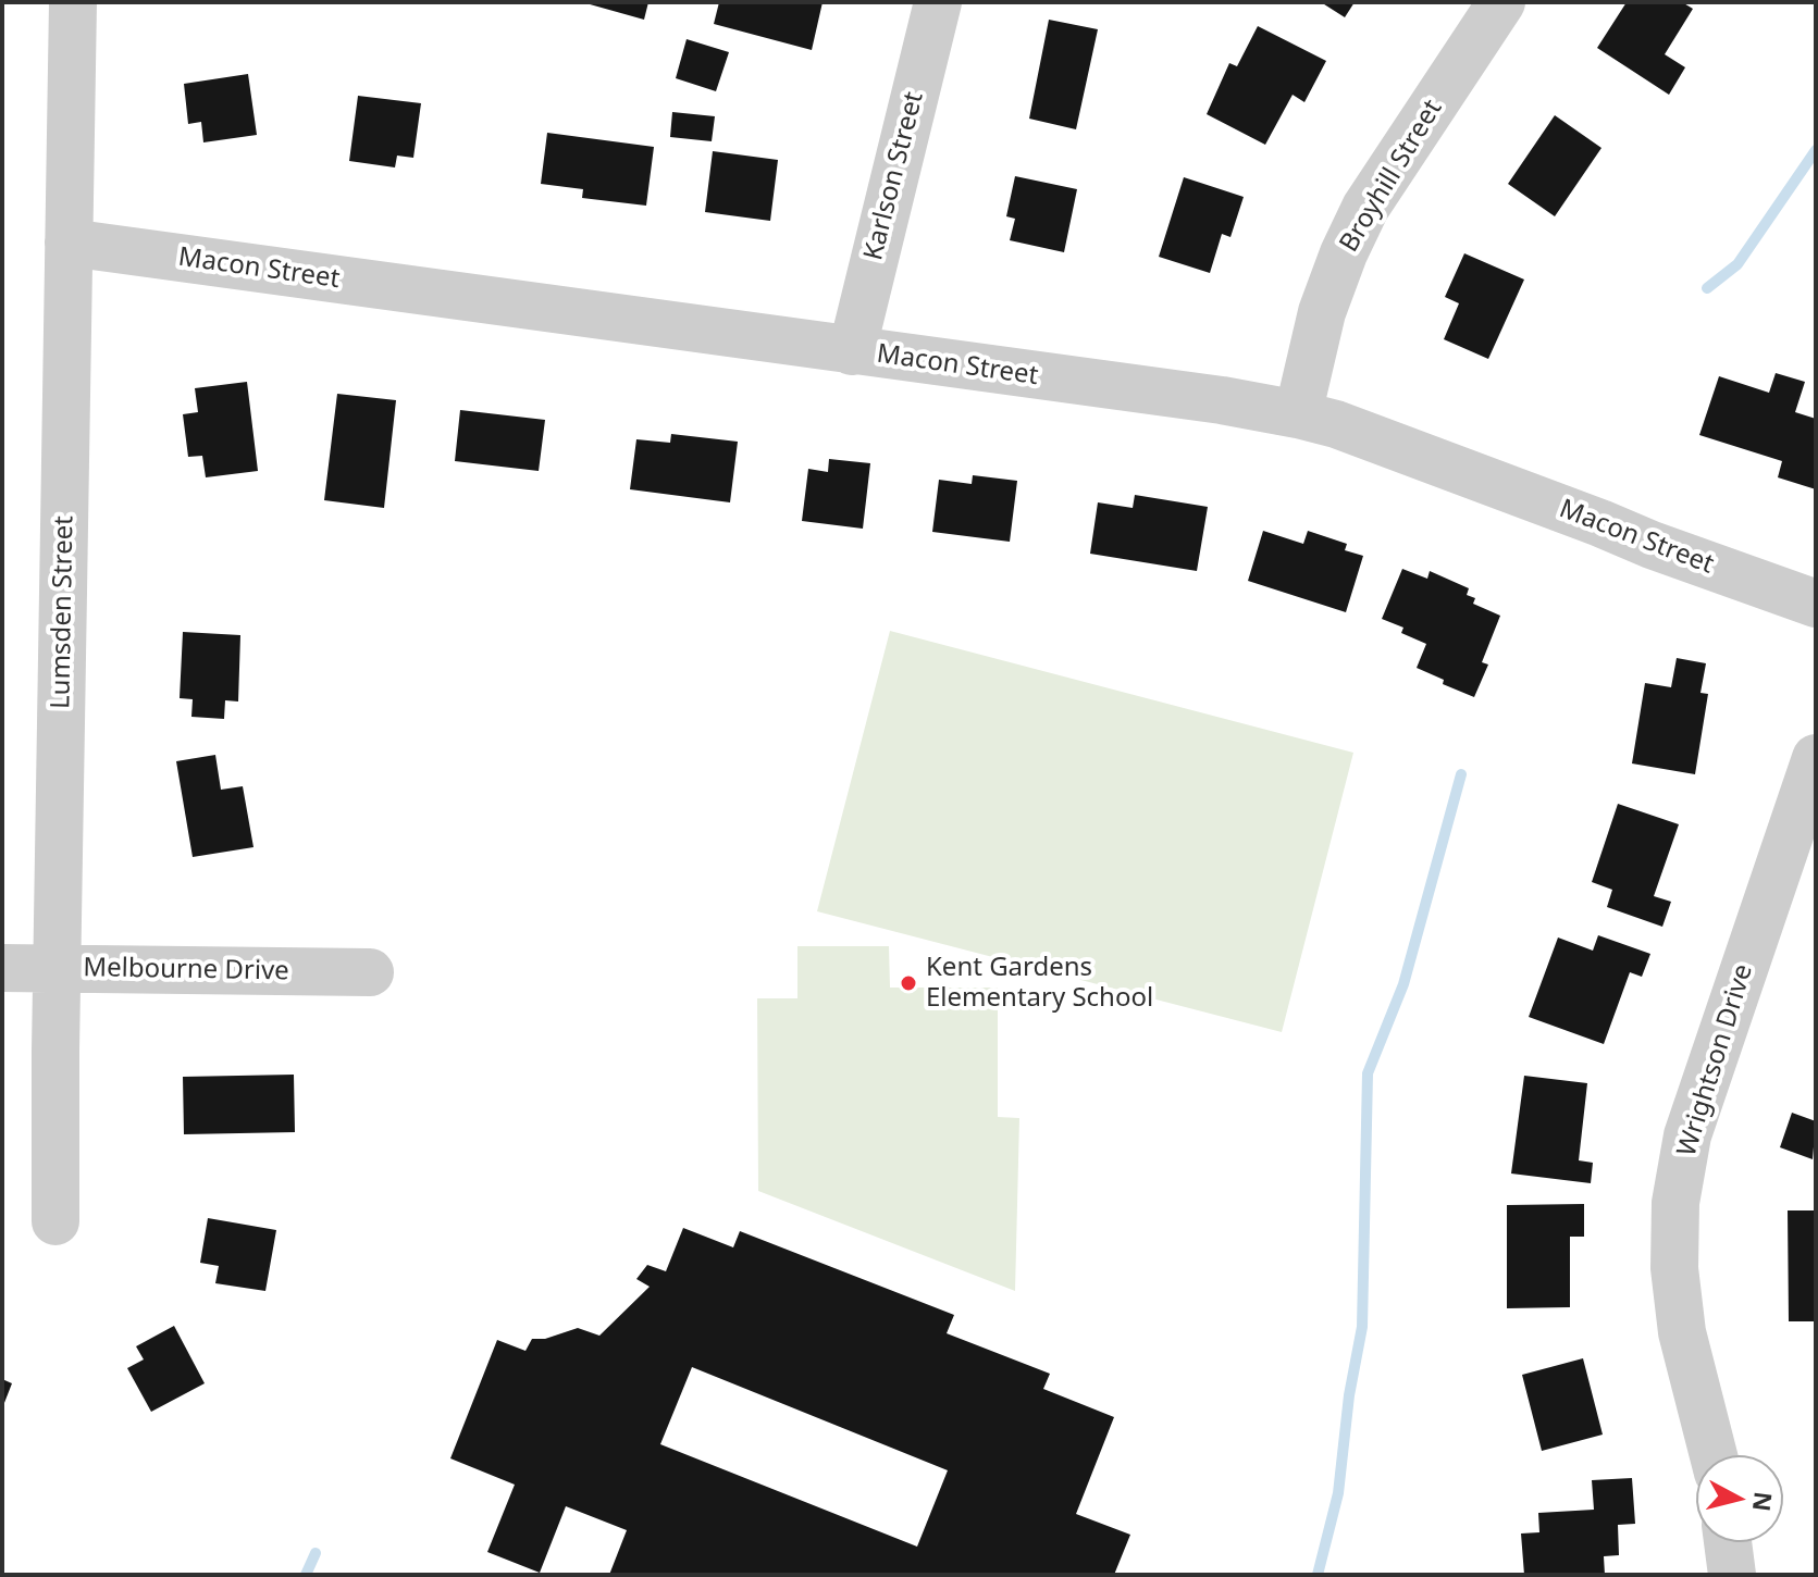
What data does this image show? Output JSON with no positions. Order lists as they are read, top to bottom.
{
  "streets": {
    "street": [
      "Karlson Street",
      "Broyhill Street",
      "Macon Street",
      "Lumsden Street",
      "Melbourne Drive",
      "Wrightson Drive"
    ]
  },
  "crossings": [
    ["Karlson Street", "Macon Street"],
    ["Broyhill Street", "Macon Street"],
    ["Macon Street", "Lumsden Street"],
    ["Lumsden Street", "Melbourne Drive"]
  ],
  "places": ["Kent Gardens Elementary School"],
  "north": "right"
}
